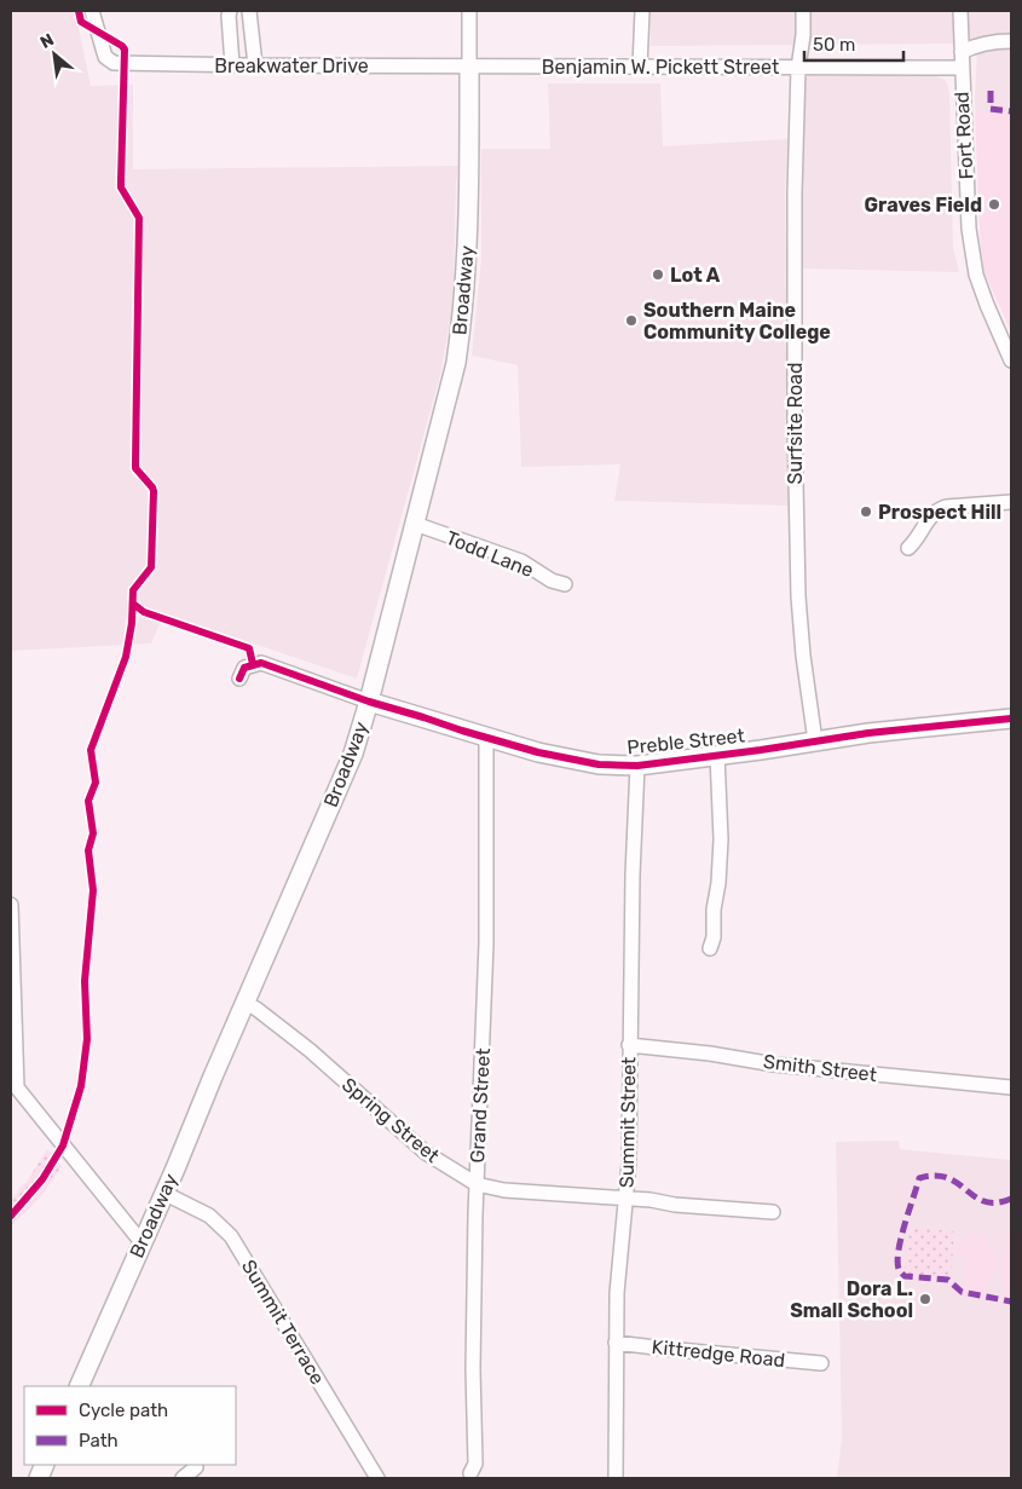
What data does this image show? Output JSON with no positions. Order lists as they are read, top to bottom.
{
  "streets": {
    "street": [
      "Breakwater Drive",
      "Benjamin W. Pickett Street",
      "Fort Road",
      "Broadway",
      "Surfsite Road",
      "Todd Lane",
      "Preble Street",
      "Smith Street",
      "Grand Street",
      "Spring Street",
      "Summit Street",
      "Summit Terrace",
      "Kittredge Road"
    ]
  },
  "crossings": [
    ["Breakwater Drive", "Benjamin W. Pickett Street"],
    ["Breakwater Drive", "Broadway"],
    ["Benjamin W. Pickett Street", "Fort Road"],
    ["Benjamin W. Pickett Street", "Broadway"],
    ["Benjamin W. Pickett Street", "Surfsite Road"],
    ["Broadway", "Todd Lane"],
    ["Broadway", "Preble Street"],
    ["Broadway", "Spring Street"],
    ["Broadway", "Summit Terrace"],
    ["Surfsite Road", "Preble Street"],
    ["Preble Street", "Grand Street"],
    ["Preble Street", "Summit Street"],
    ["Smith Street", "Summit Street"],
    ["Grand Street", "Spring Street"],
    ["Spring Street", "Summit Street"],
    ["Summit Street", "Kittredge Road"]
  ],
  "places": [
    "Graves Field",
    "Lot A",
    "Southern Maine Community College",
    "Prospect Hill",
    "Dora L. Small School"
  ],
  "legend": ["Cycle path", "Path"],
  "scale_bar": "50 m",
  "north": "top left"
}
